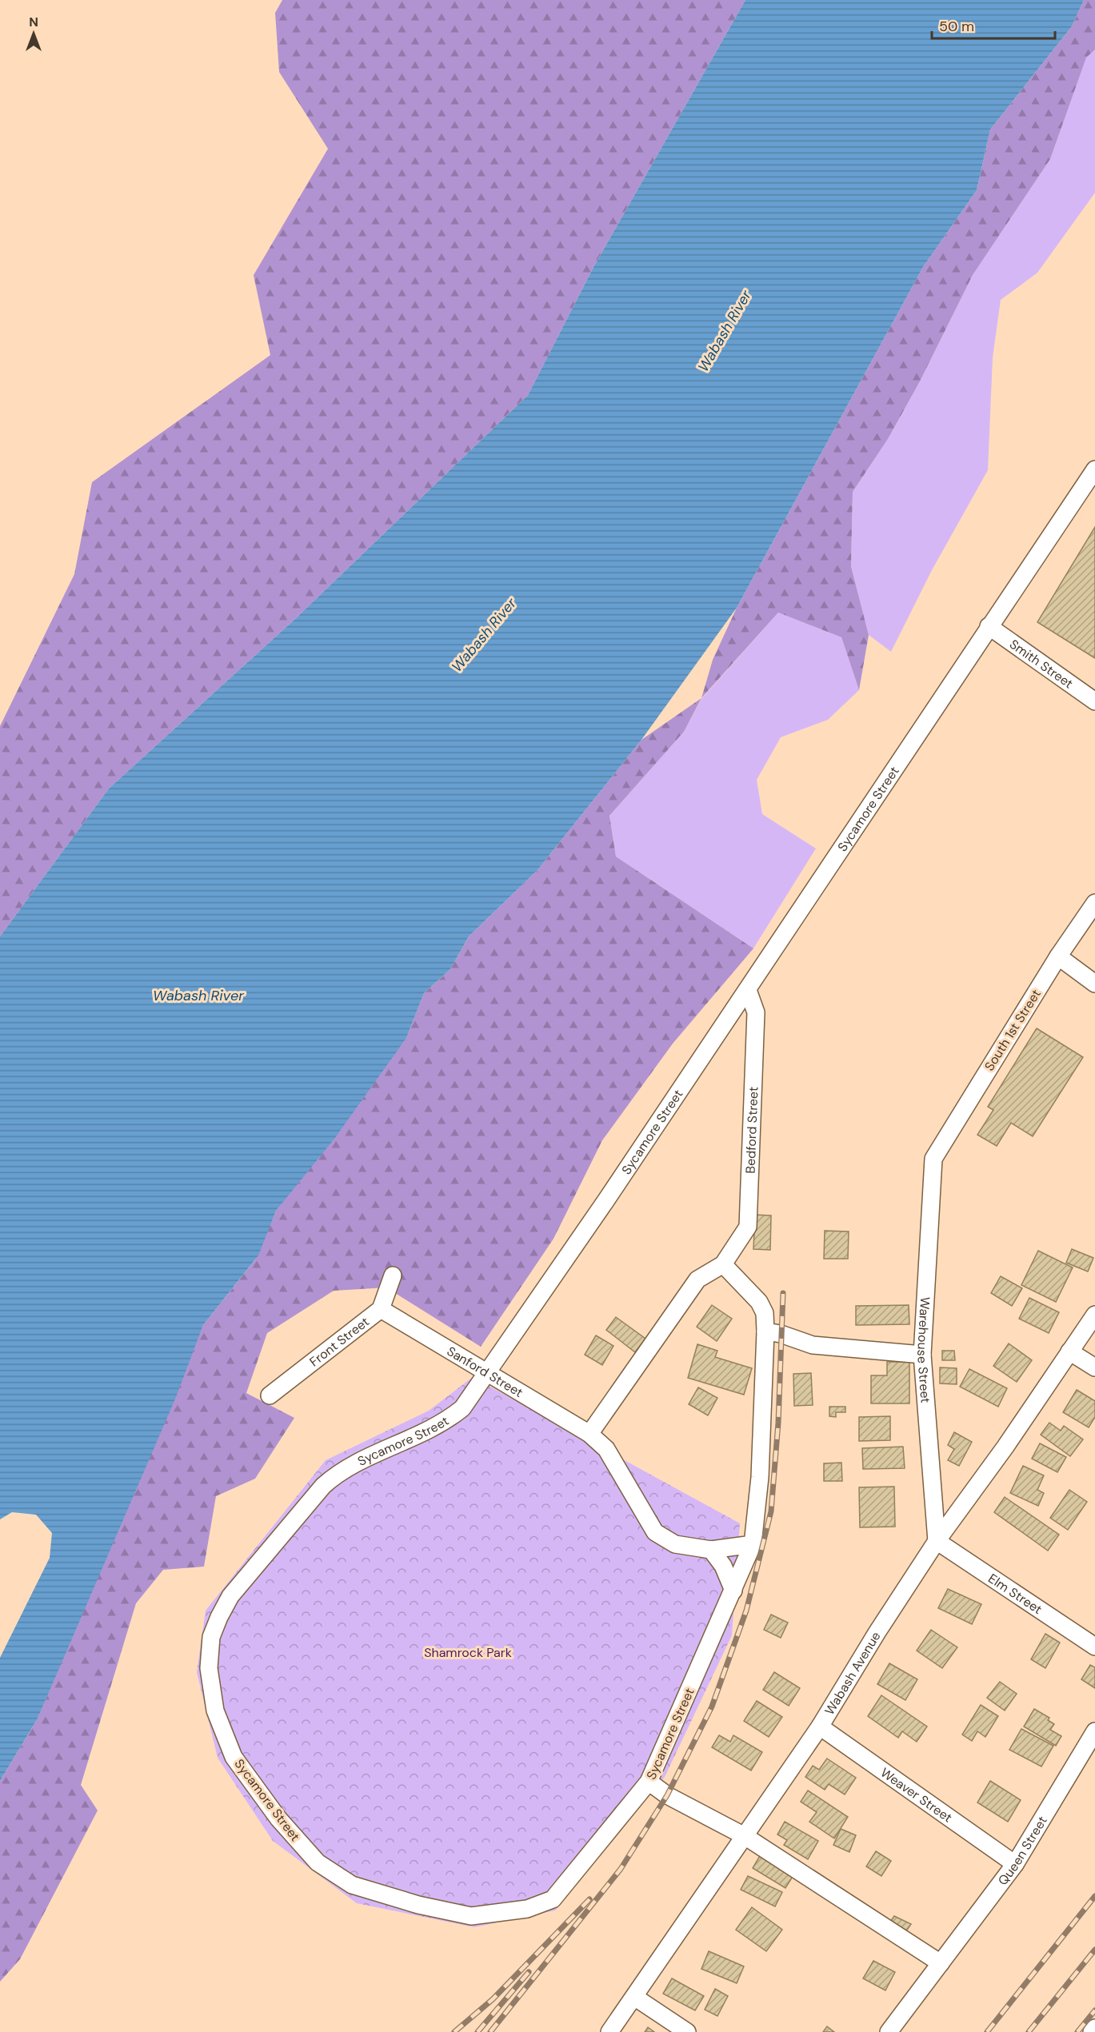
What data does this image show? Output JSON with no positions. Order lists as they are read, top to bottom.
{
  "streets": {
    "street": [
      "Smith Street",
      "Sycamore Street",
      "South 1st Street",
      "Bedford Street",
      "Front Street",
      "Warehouse Street",
      "Sanford Street",
      "Elm Street",
      "Wabash Avenue",
      "Weaver Street",
      "Queen Street"
    ]
  },
  "crossings": [
    ["Smith Street", "Sycamore Street"],
    ["Sycamore Street", "Bedford Street"],
    ["Sycamore Street", "Sanford Street"],
    ["South 1st Street", "Warehouse Street"],
    ["Bedford Street", "Sanford Street"],
    ["Front Street", "Sanford Street"],
    ["Warehouse Street", "Elm Street"],
    ["Warehouse Street", "Wabash Avenue"],
    ["Elm Street", "Wabash Avenue"],
    ["Wabash Avenue", "Weaver Street"],
    ["Weaver Street", "Queen Street"]
  ],
  "water": ["Wabash River"],
  "parks": ["Shamrock Park"],
  "scale_bar": "50 m",
  "north": "top"
}
